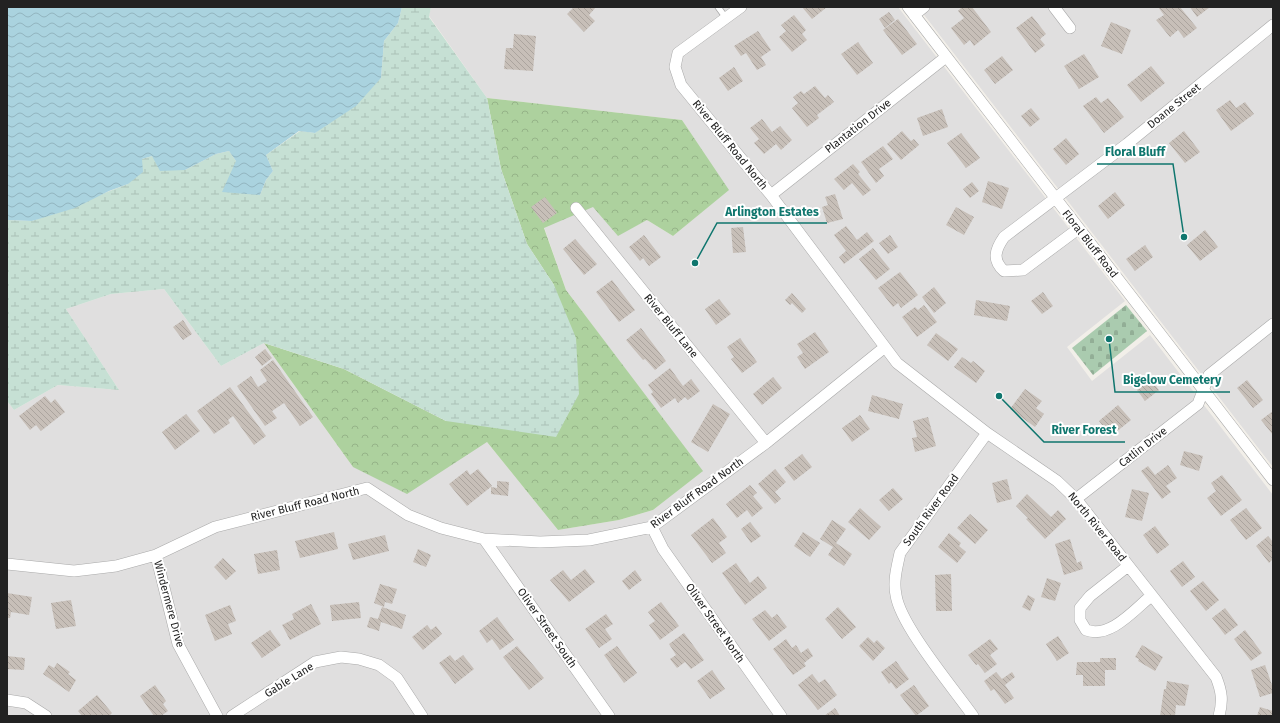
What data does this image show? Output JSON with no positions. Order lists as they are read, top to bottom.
{
  "streets": {
    "street": [
      "Doane Street",
      "Plantation Drive",
      "River Bluff Road North",
      "Floral Bluff Road",
      "River Bluff Lane",
      "Catlin Drive",
      "South River Road",
      "North River Road",
      "Windermere Drive",
      "Oliver Street North",
      "Oliver Street South",
      "Gable Lane"
    ]
  },
  "crossings": [
    ["Doane Street", "Floral Bluff Road"],
    ["Plantation Drive", "River Bluff Road North"],
    ["Plantation Drive", "Floral Bluff Road"],
    ["River Bluff Road North", "River Bluff Lane"],
    ["River Bluff Road North", "North River Road"],
    ["River Bluff Road North", "Windermere Drive"],
    ["River Bluff Road North", "Oliver Street North"],
    ["River Bluff Road North", "Oliver Street South"],
    ["Floral Bluff Road", "Catlin Drive"],
    ["Catlin Drive", "North River Road"],
    ["South River Road", "North River Road"]
  ],
  "places": [
    "Floral Bluff",
    "Arlington Estates",
    "Bigelow Cemetery",
    "River Forest"
  ]
}
